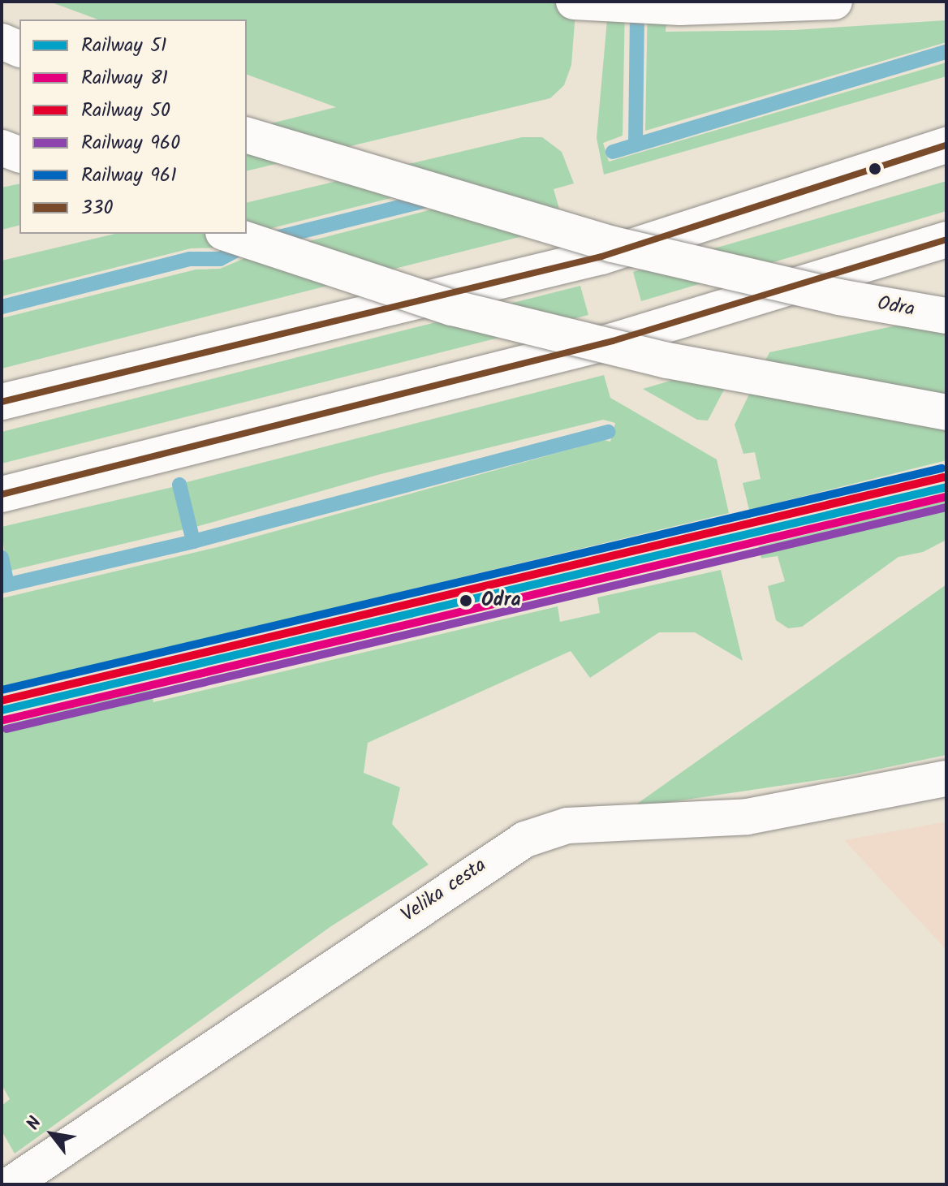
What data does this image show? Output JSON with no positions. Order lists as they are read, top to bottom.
{
  "streets": {
    "main road": ["Odra", "Velika cesta"]
  },
  "places": ["Odra"],
  "lines": [
    "transit line 330",
    "rail line 961",
    "rail line 50",
    "rail line 51",
    "rail line 81",
    "rail line 960"
  ],
  "legend": [
    "Railway 51",
    "Railway 81",
    "Railway 50",
    "Railway 960",
    "Railway 961",
    "330"
  ],
  "north": "top left"
}
